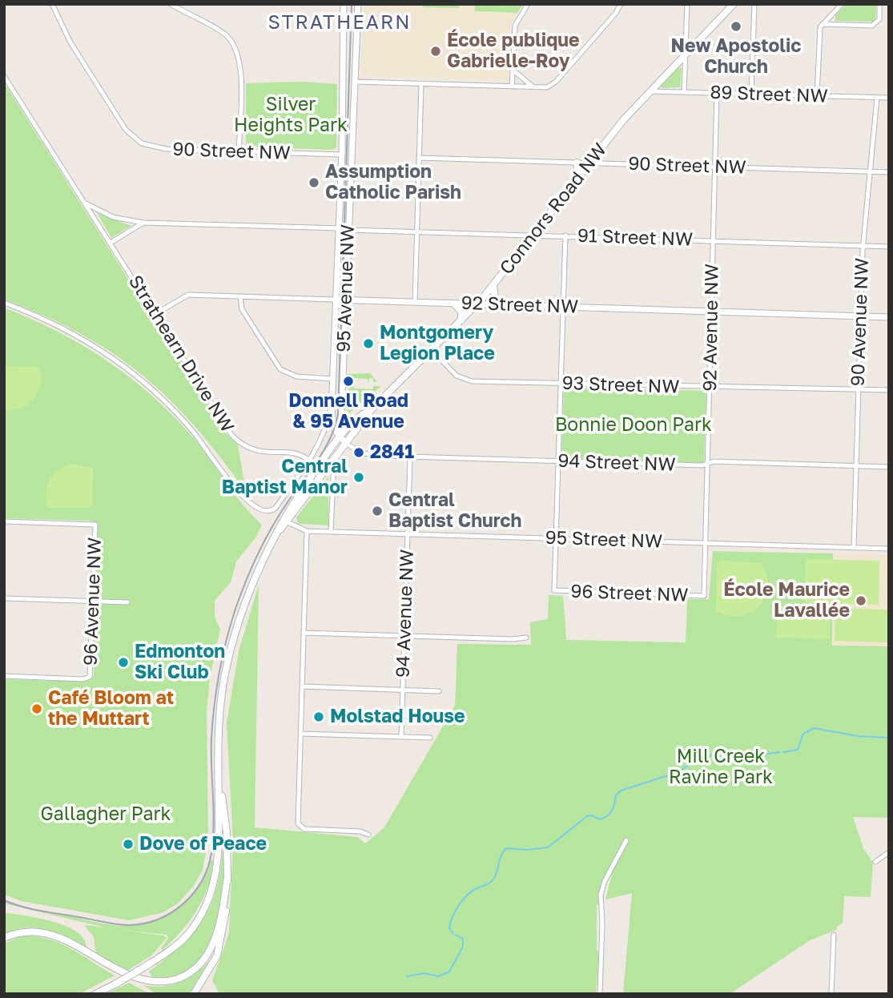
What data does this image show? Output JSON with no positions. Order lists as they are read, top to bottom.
{
  "streets": {
    "main road": ["Connors Road NW"],
    "street": [
      "89 Street NW",
      "90 Street NW",
      "91 Street NW",
      "95 Avenue NW",
      "92 Street NW",
      "90 Avenue NW",
      "92 Avenue NW",
      "Strathearn Drive NW",
      "93 Street NW",
      "94 Street NW",
      "95 Street NW",
      "96 Street NW",
      "96 Avenue NW",
      "94 Avenue NW"
    ]
  },
  "crossings": [
    ["89 Street NW", "Connors Road NW"],
    ["89 Street NW", "90 Avenue NW"],
    ["89 Street NW", "92 Avenue NW"],
    ["90 Street NW", "Connors Road NW"],
    ["90 Street NW", "95 Avenue NW"],
    ["90 Street NW", "90 Avenue NW"],
    ["90 Street NW", "92 Avenue NW"],
    ["Connors Road NW", "91 Street NW"],
    ["Connors Road NW", "95 Avenue NW"],
    ["Connors Road NW", "92 Street NW"],
    ["Connors Road NW", "93 Street NW"],
    ["Connors Road NW", "94 Street NW"],
    ["Connors Road NW", "95 Street NW"],
    ["91 Street NW", "95 Avenue NW"],
    ["91 Street NW", "90 Avenue NW"],
    ["91 Street NW", "92 Avenue NW"],
    ["95 Avenue NW", "92 Street NW"],
    ["95 Avenue NW", "Strathearn Drive NW"],
    ["92 Street NW", "90 Avenue NW"],
    ["92 Street NW", "92 Avenue NW"],
    ["92 Street NW", "Strathearn Drive NW"],
    ["90 Avenue NW", "93 Street NW"],
    ["90 Avenue NW", "94 Street NW"],
    ["90 Avenue NW", "95 Street NW"],
    ["92 Avenue NW", "93 Street NW"],
    ["92 Avenue NW", "94 Street NW"],
    ["92 Avenue NW", "95 Street NW"],
    ["92 Avenue NW", "96 Street NW"],
    ["94 Street NW", "94 Avenue NW"],
    ["95 Street NW", "96 Street NW"],
    ["95 Street NW", "94 Avenue NW"]
  ],
  "districts": ["STRATHEARN"],
  "parks": [
    "Silver Heights Park",
    "Bonnie Doon Park",
    "Mill Creek Ravine Park",
    "Gallagher Park"
  ],
  "places": [
    "New Apostolic Church",
    "École publique Gabrielle-Roy",
    "Assumption Catholic Parish",
    "Montgomery Legion Place",
    "Donnell Road & 95 Avenue",
    "2841",
    "Central Baptist Manor",
    "Central Baptist Church",
    "École Maurice Lavallée",
    "Edmonton Ski Club",
    "Café Bloom at the Muttart",
    "Molstad House",
    "Dove of Peace"
  ]
}
